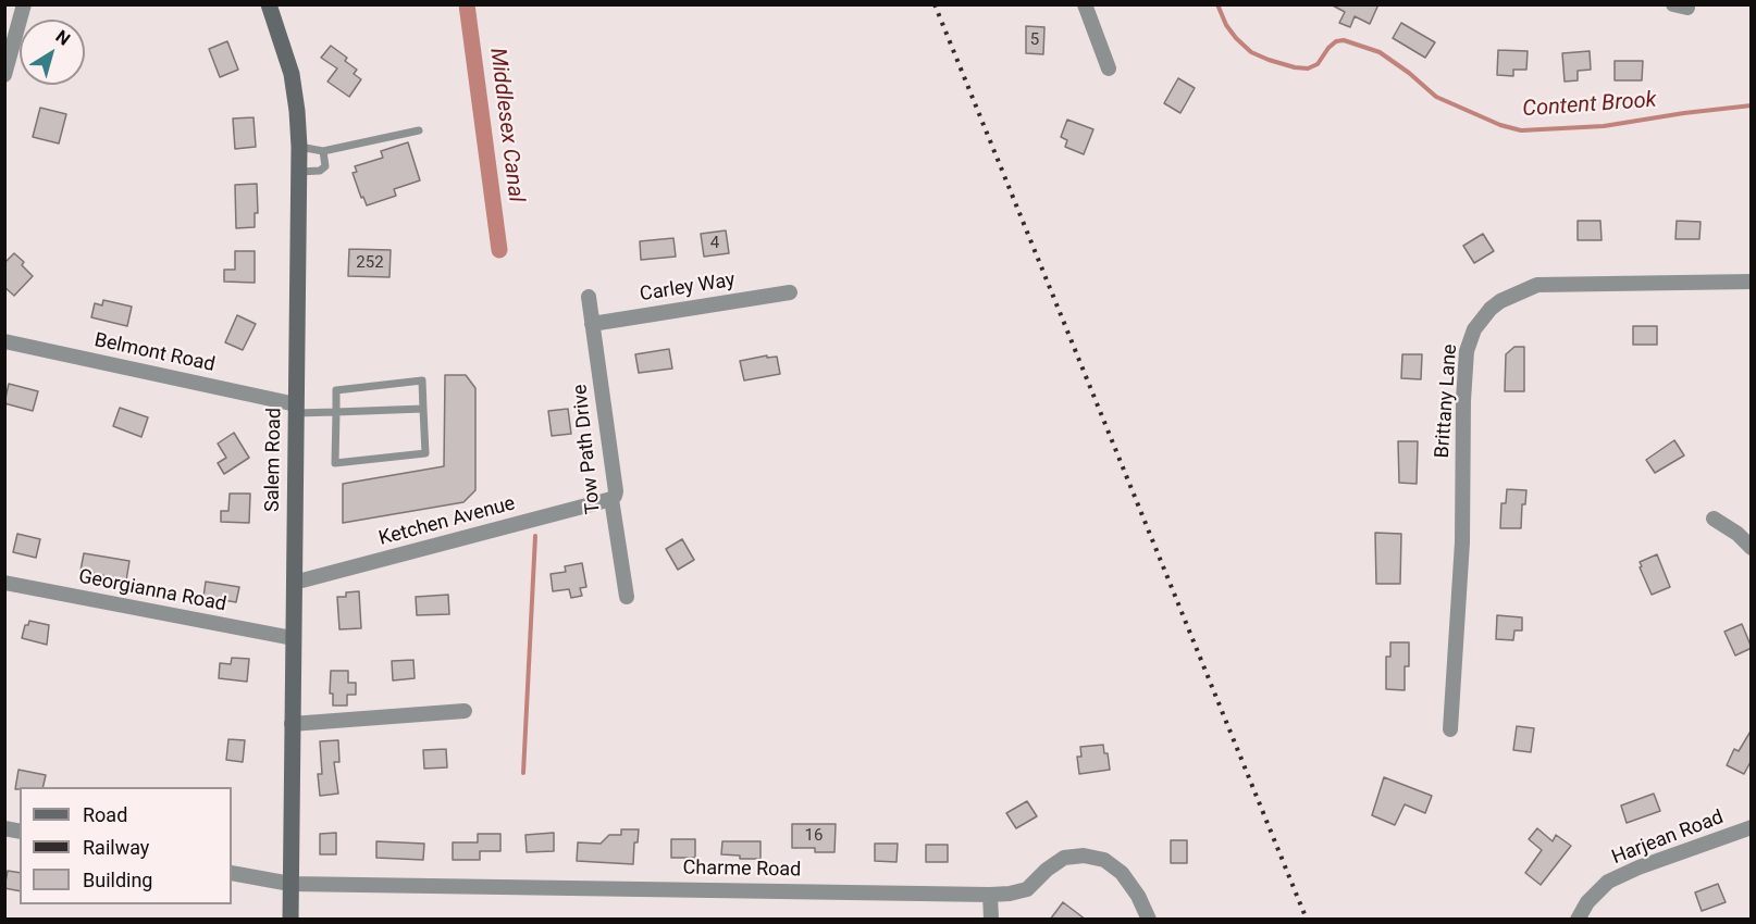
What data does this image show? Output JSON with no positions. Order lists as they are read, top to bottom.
{
  "streets": {
    "main road": ["Salem Road"],
    "street": [
      "Carley Way",
      "Belmont Road",
      "Brittany Lane",
      "Tow Path Drive",
      "Ketchen Avenue",
      "Georgianna Road",
      "Harjean Road",
      "Charme Road"
    ]
  },
  "crossings": [
    ["Carley Way", "Tow Path Drive"],
    ["Belmont Road", "Salem Road"],
    ["Tow Path Drive", "Ketchen Avenue"],
    ["Salem Road", "Ketchen Avenue"],
    ["Salem Road", "Georgianna Road"],
    ["Salem Road", "Charme Road"]
  ],
  "water": ["Content Brook", "Middlesex Canal"],
  "house_numbers": [
    "5",
    "4",
    "252",
    "16"
  ],
  "legend": ["Road", "Railway", "Building"],
  "north": "top right"
}
